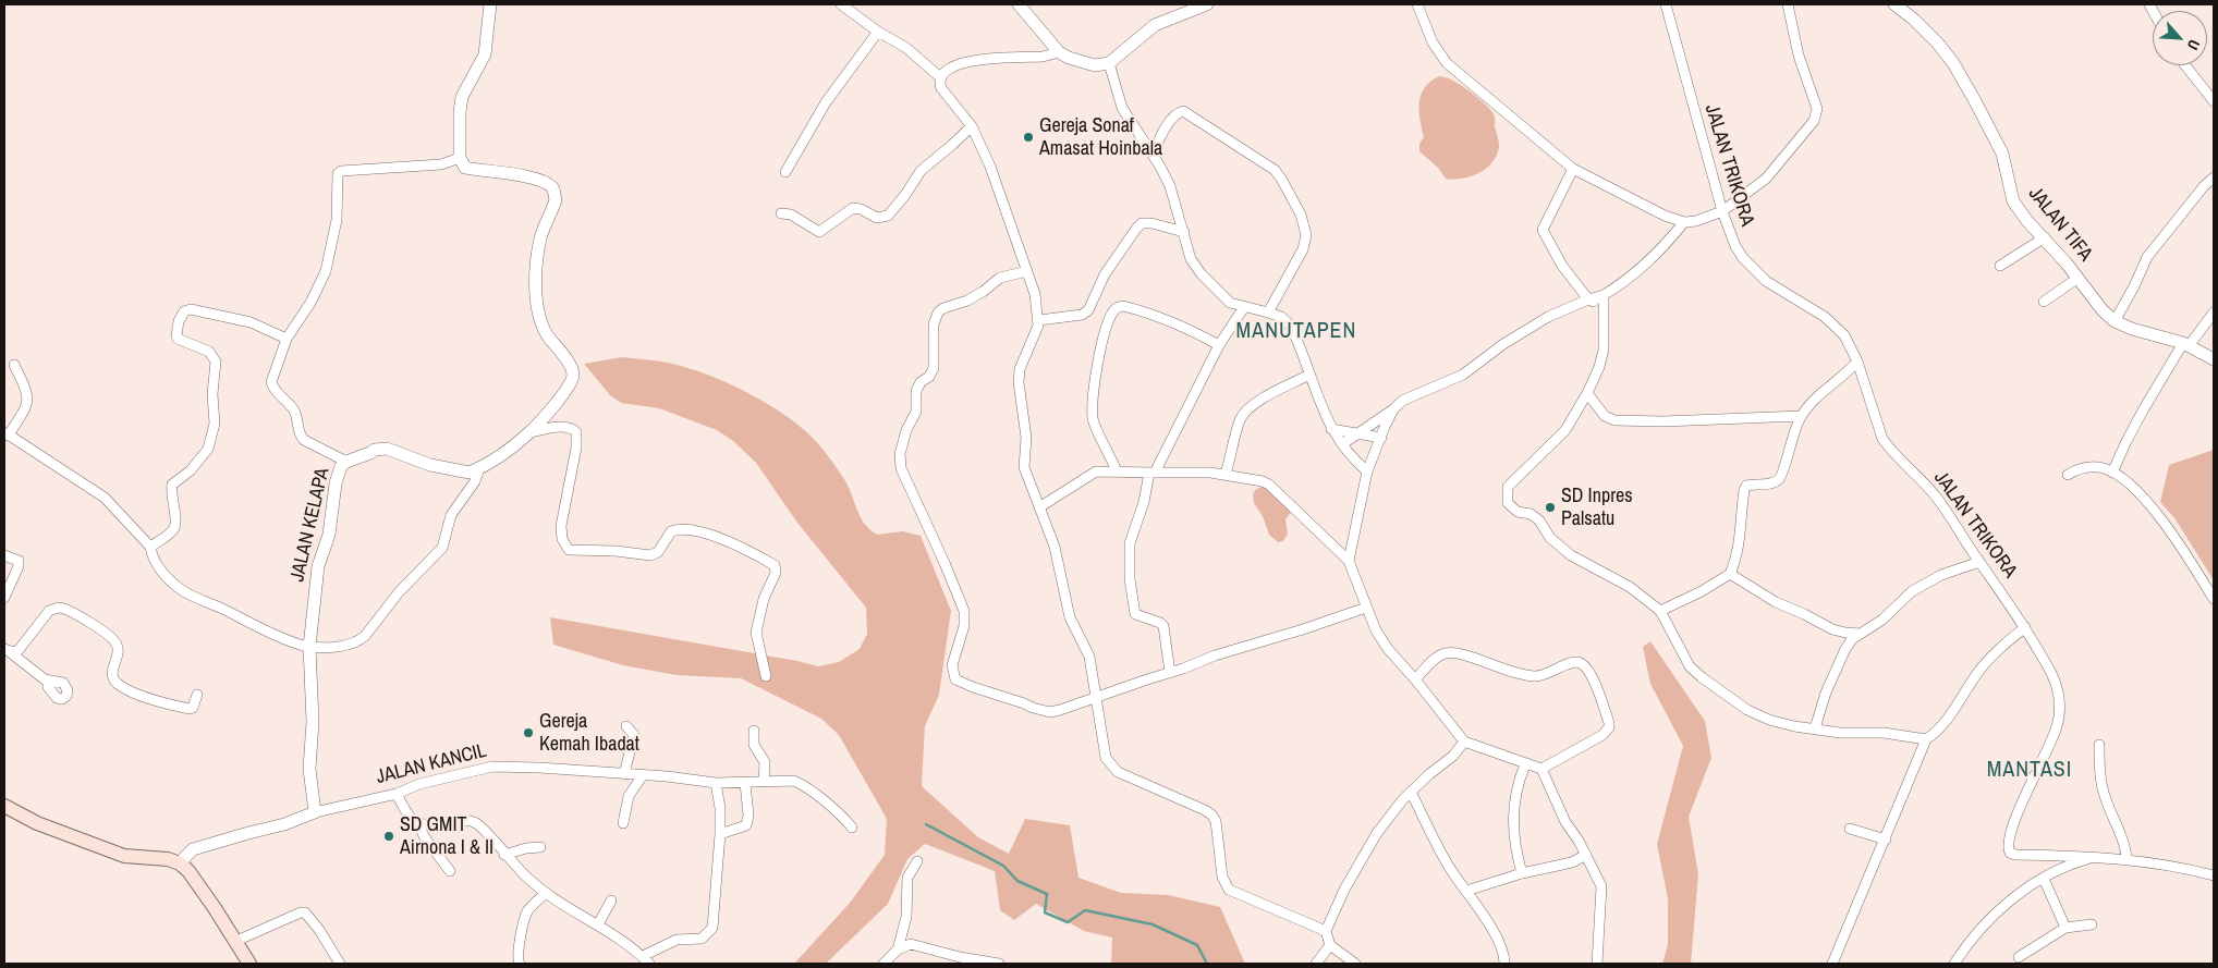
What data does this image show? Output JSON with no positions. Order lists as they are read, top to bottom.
{
  "streets": {
    "street": [
      "JALAN TRIKORA",
      "JALAN TIFA",
      "JALAN KELAPA",
      "JALAN KANCIL"
    ]
  },
  "crossings": [
    ["JALAN KELAPA", "JALAN KANCIL"]
  ],
  "districts": ["MANUTAPEN", "MANTASI"],
  "places": [
    "Gereja Sonaf Amasat Hoinbala",
    "SD Inpres Palsatu",
    "Gereja Kemah Ibadat",
    "SD GMIT Airnona I & II"
  ],
  "north": "bottom right"
}
